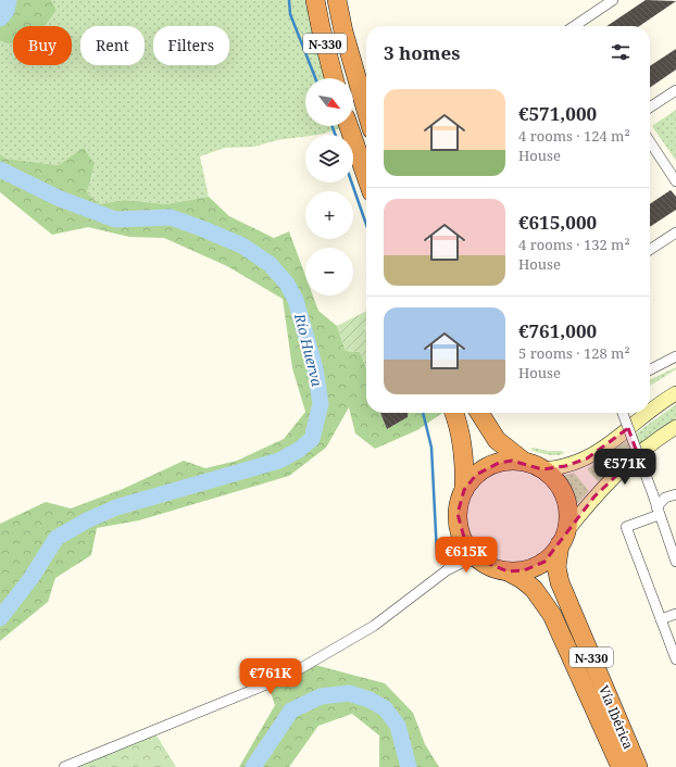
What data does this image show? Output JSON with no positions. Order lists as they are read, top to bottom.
{
  "streets": {
    "highway": ["N-330", "Vía Ibérica"]
  },
  "crossings": [
    ["N-330", "Vía Ibérica"]
  ],
  "water": ["Río Huerva"],
  "north": "bottom right",
  "page": {
    "chip": ["Buy", "Rent", "Filters"],
    "heading": "3 homes",
    "map_buttons": ["+", "−"],
    "list": [
      {
        "name": "€571,000",
        "note": "4 rooms · 124 m² · House"
      },
      {
        "name": "€615,000",
        "note": "4 rooms · 132 m² · House"
      },
      {
        "name": "€761,000",
        "note": "5 rooms · 128 m² · House"
      }
    ],
    "price": ["€571K", "€615K", "€761K"]
  }
}
